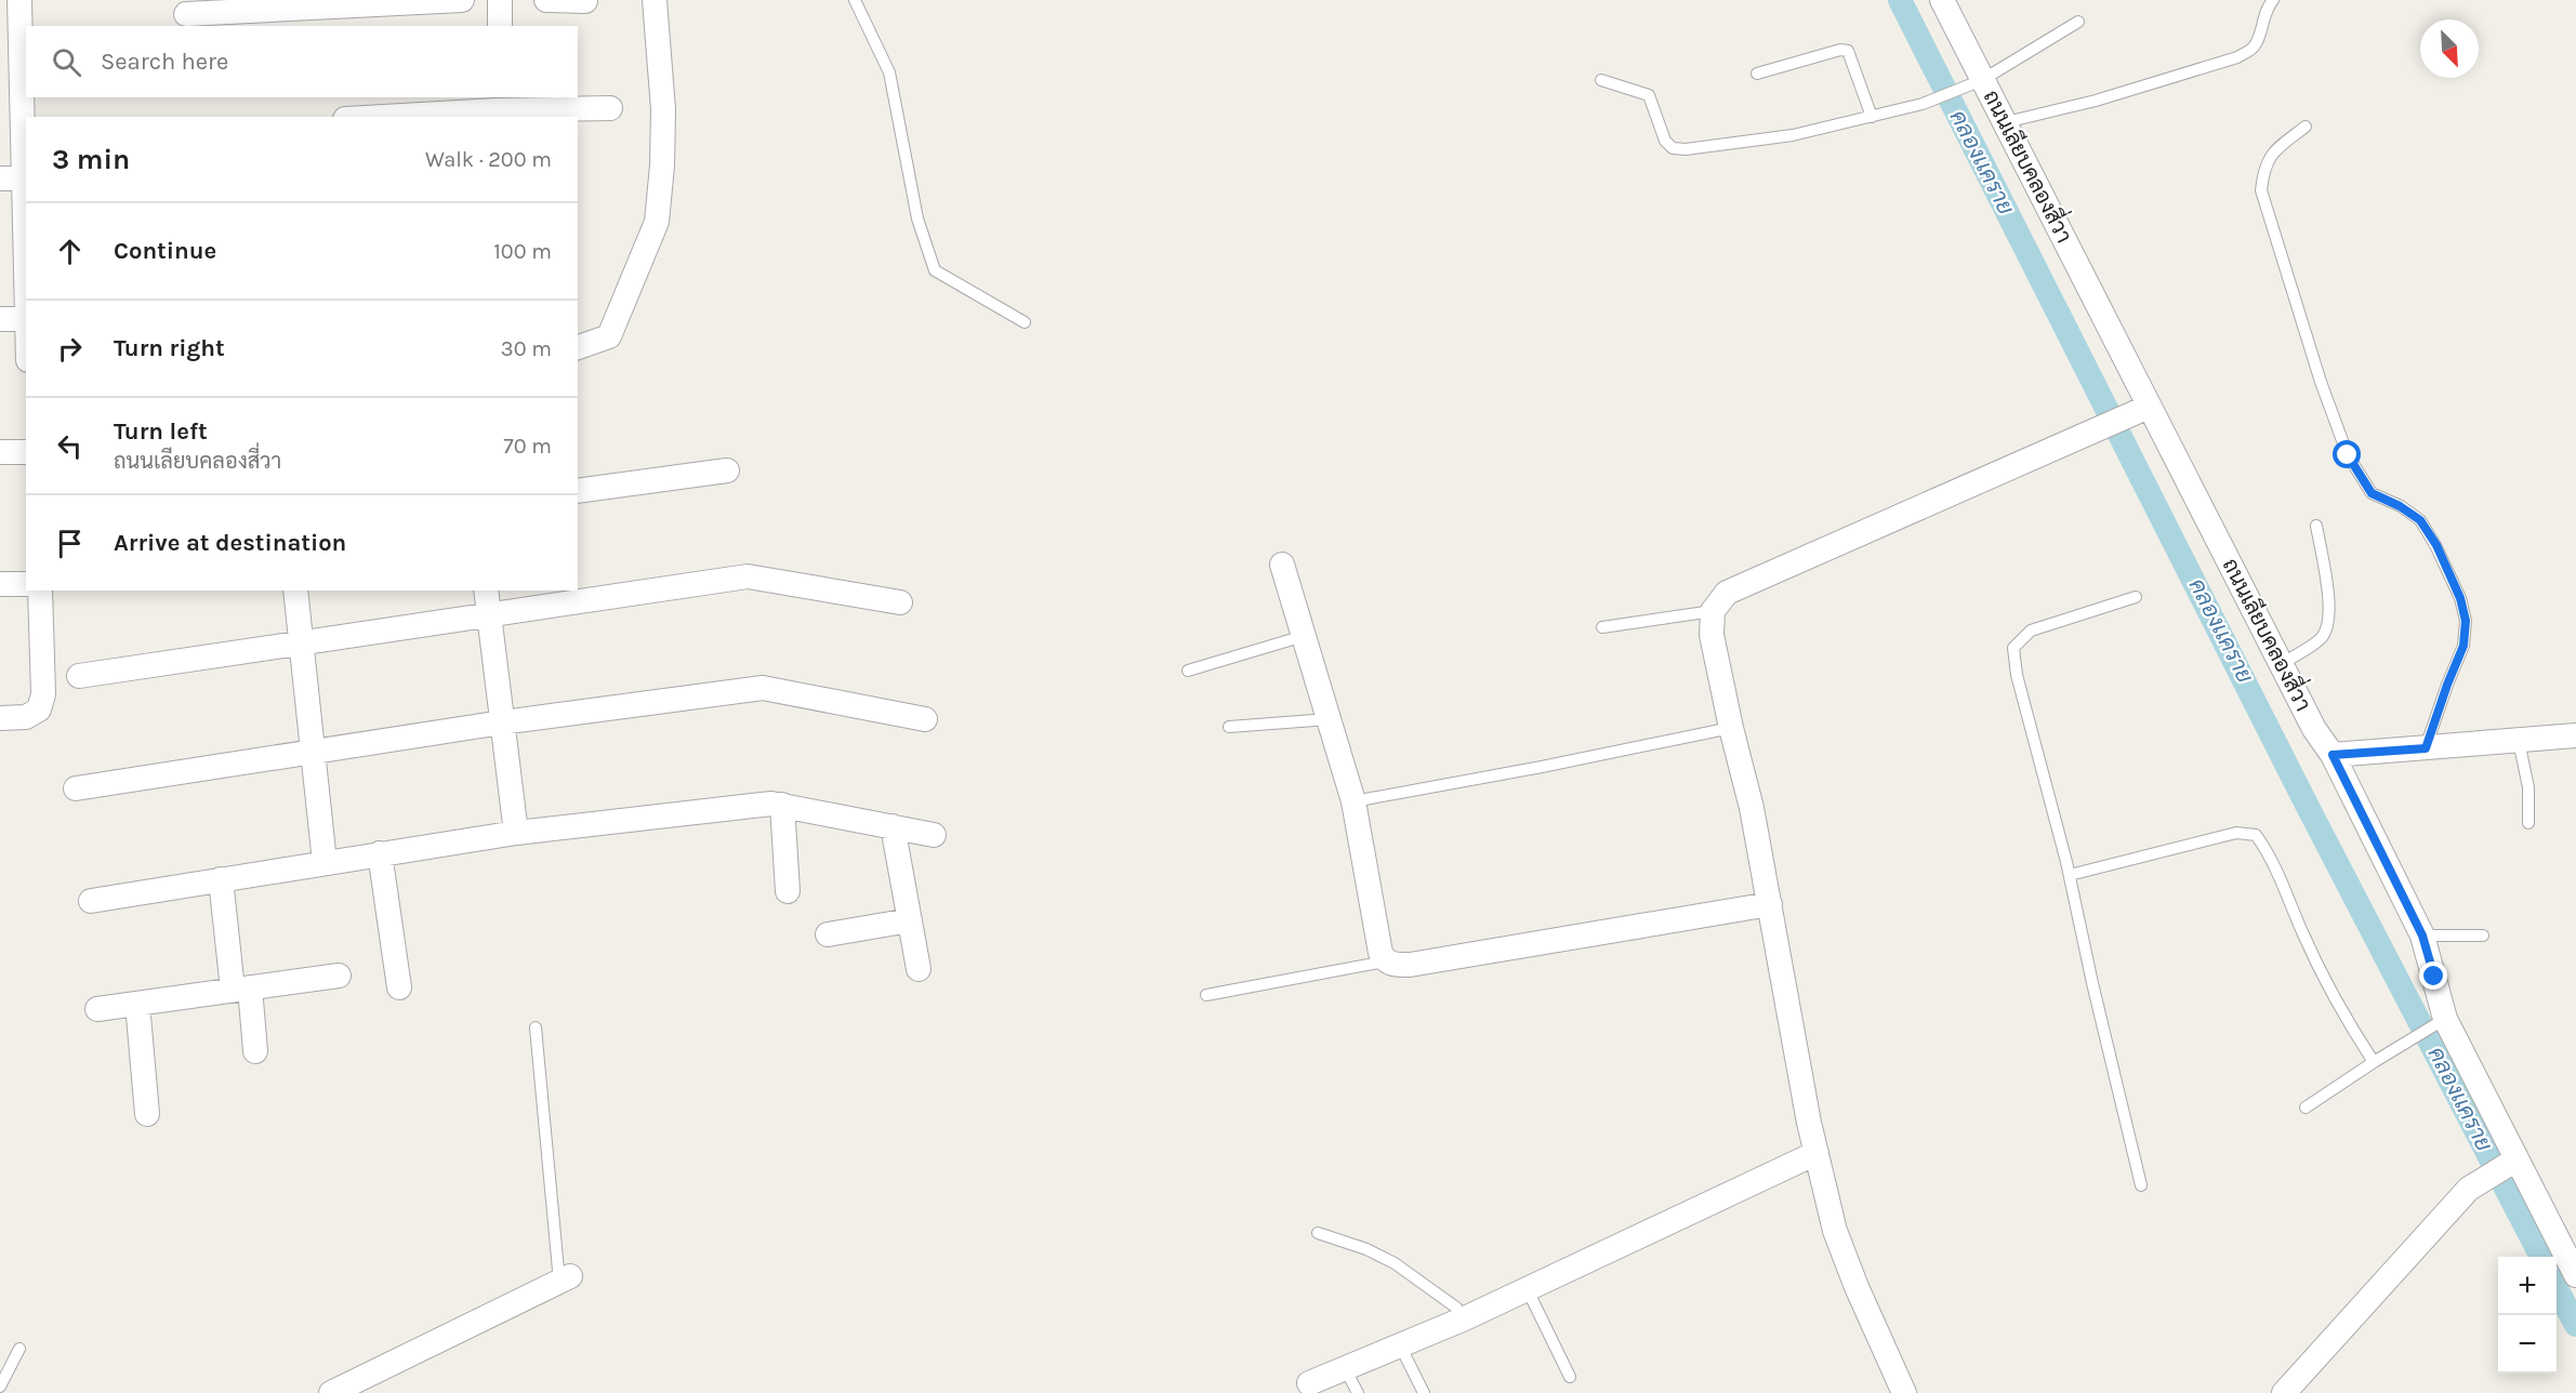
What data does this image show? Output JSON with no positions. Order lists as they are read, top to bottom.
{
  "streets": {
    "street": ["ถนนเลียบคลองสี่วา"]
  },
  "water": ["คลองเเคราย"],
  "north": "bottom right",
  "page": {
    "search": "Search here",
    "heading": ["3 min", "Walk · 200 m"],
    "list": [
      ["Continue", "100 m"],
      ["Turn right", "30 m"],
      ["Turn left", "ถนนเลียบคลองสี่วา", "70 m"],
      "Arrive at destination"
    ],
    "map_buttons": ["+", "−"]
  }
}
